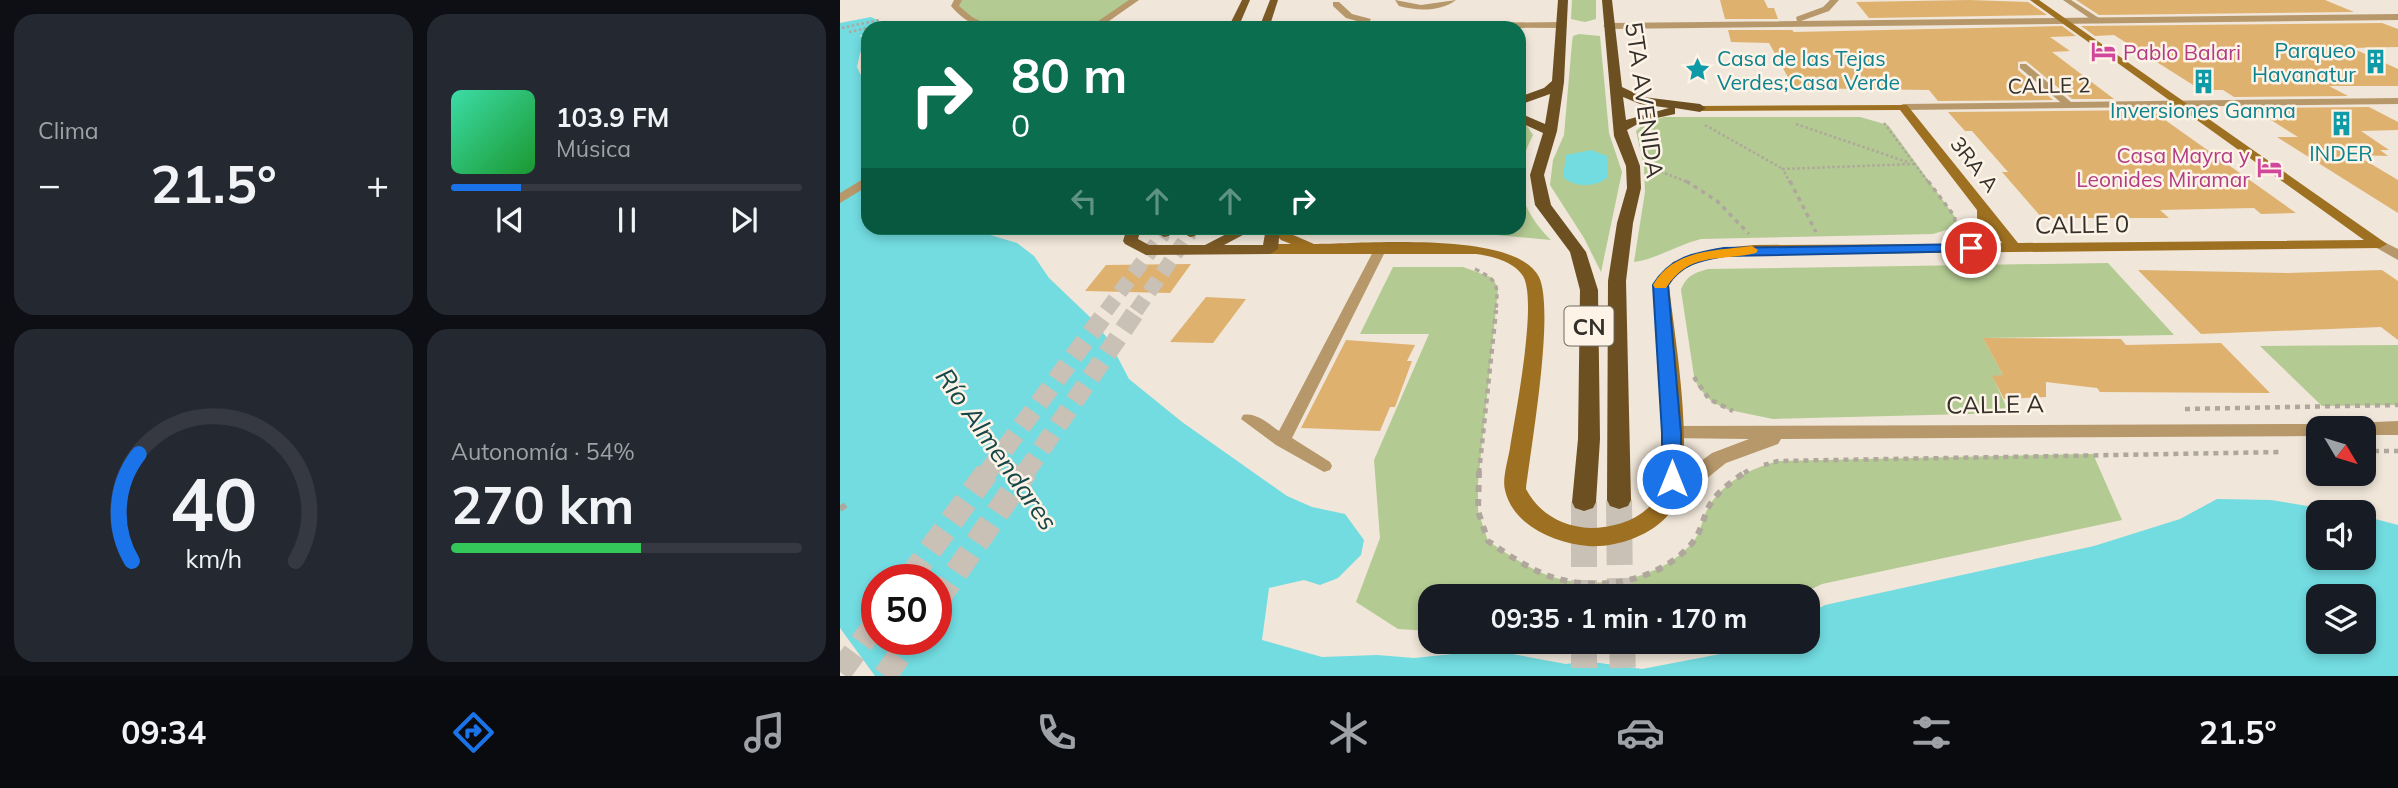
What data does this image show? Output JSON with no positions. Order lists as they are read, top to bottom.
{
  "streets": {
    "highway": ["5TA AVENIDA", "CN"],
    "main road": ["CALLE 2", "3RA A", "CALLE 0"],
    "street": ["CALLE A"]
  },
  "crossings": [
    ["CALLE 2", "3RA A"],
    ["3RA A", "CALLE 0"],
    ["CALLE 0", "CALLE A"]
  ],
  "water": ["Río Almendares"],
  "places": {
    "hotel": ["Pablo Balari", "Casa Mayra y Leonides Miramar"],
    "building": ["Parqueo Havanatur", "Inversiones Ganma", "INDER"],
    "place": ["Casa de las Tejas Verdes;Casa Verde"]
  },
  "north": "bottom right",
  "page": {
    "tile": [
      "Clima",
      ["Autonomía · 54%", "270 km"]
    ],
    "turn": ["80 m", "0"],
    "song": ["103.9 FM", "Música"],
    "heat": ["−", "21.5°", "+"],
    "limit": "50",
    "trip": "09:35 · 1 min · 170 m",
    "tabs": ["09:34", "21.5°"],
    "gauge": ["40", "km/h"]
  }
}
